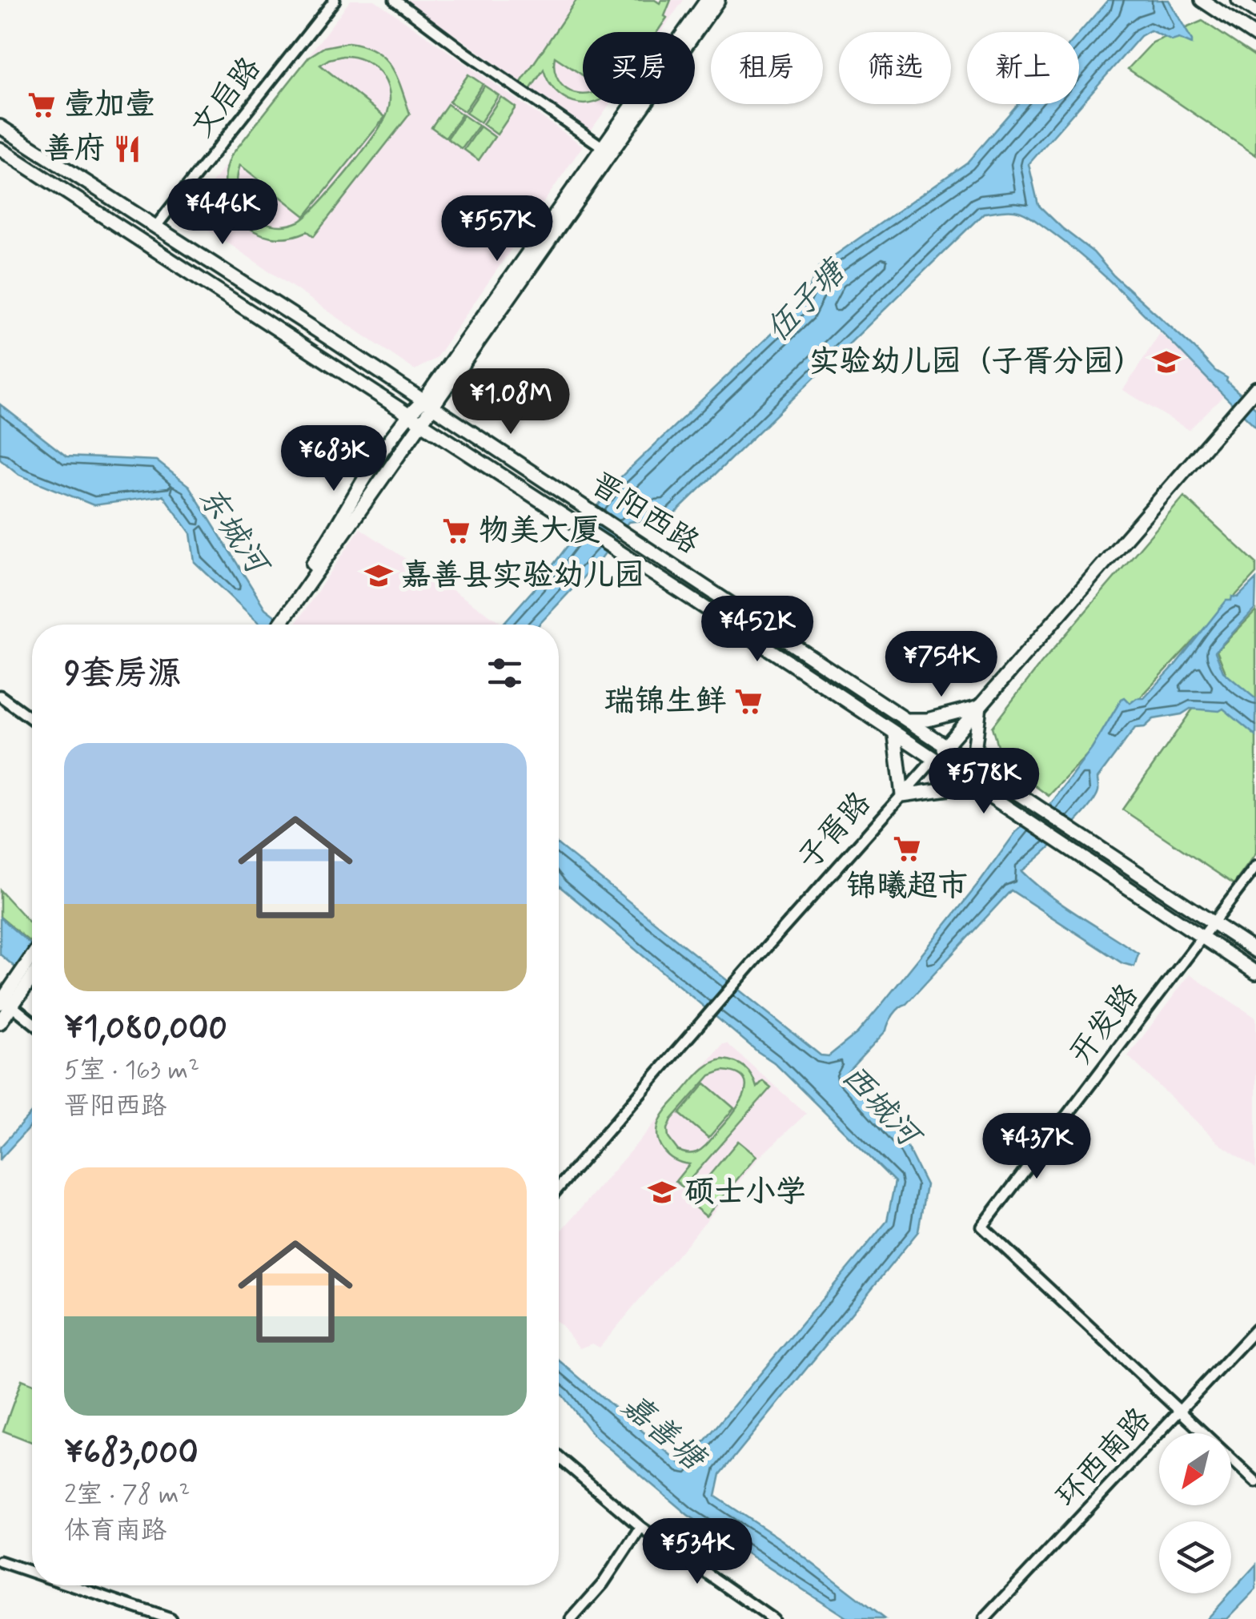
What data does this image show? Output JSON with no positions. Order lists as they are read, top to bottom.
{
  "streets": {
    "main road": ["晋阳西路", "子胥路"],
    "street": ["文启路", "开发路", "环西南路"]
  },
  "crossings": [
    ["文启路", "晋阳西路"],
    ["晋阳西路", "子胥路"],
    ["晋阳西路", "开发路"],
    ["开发路", "环西南路"]
  ],
  "water": [
    "伍子塘",
    "东城河",
    "西城河",
    "嘉善塘"
  ],
  "places": {
    "supermarket": [
      "壹加壹",
      "物美大厦",
      "瑞锦生鲜",
      "锦曦超市"
    ],
    "restaurant": ["善府"],
    "school or university": ["实验幼儿园（子胥分园）", "嘉善县实验幼儿园", "硕士小学"]
  },
  "north": "bottom left",
  "page": {
    "chip": [
      "买房",
      "租房",
      "筛选",
      "新上"
    ],
    "price": [
      "¥446K",
      "¥557K",
      "¥1.08M",
      "¥683K",
      "¥452K",
      "¥754K",
      "¥578K",
      "¥437K",
      "¥534K"
    ],
    "heading": "9套房源",
    "list": [
      {
        "name": "¥1,080,000",
        "note": "5室 · 163 m² · 晋阳西路"
      },
      {
        "name": "¥683,000",
        "note": "2室 · 78 m² · 体育南路"
      }
    ]
  }
}
